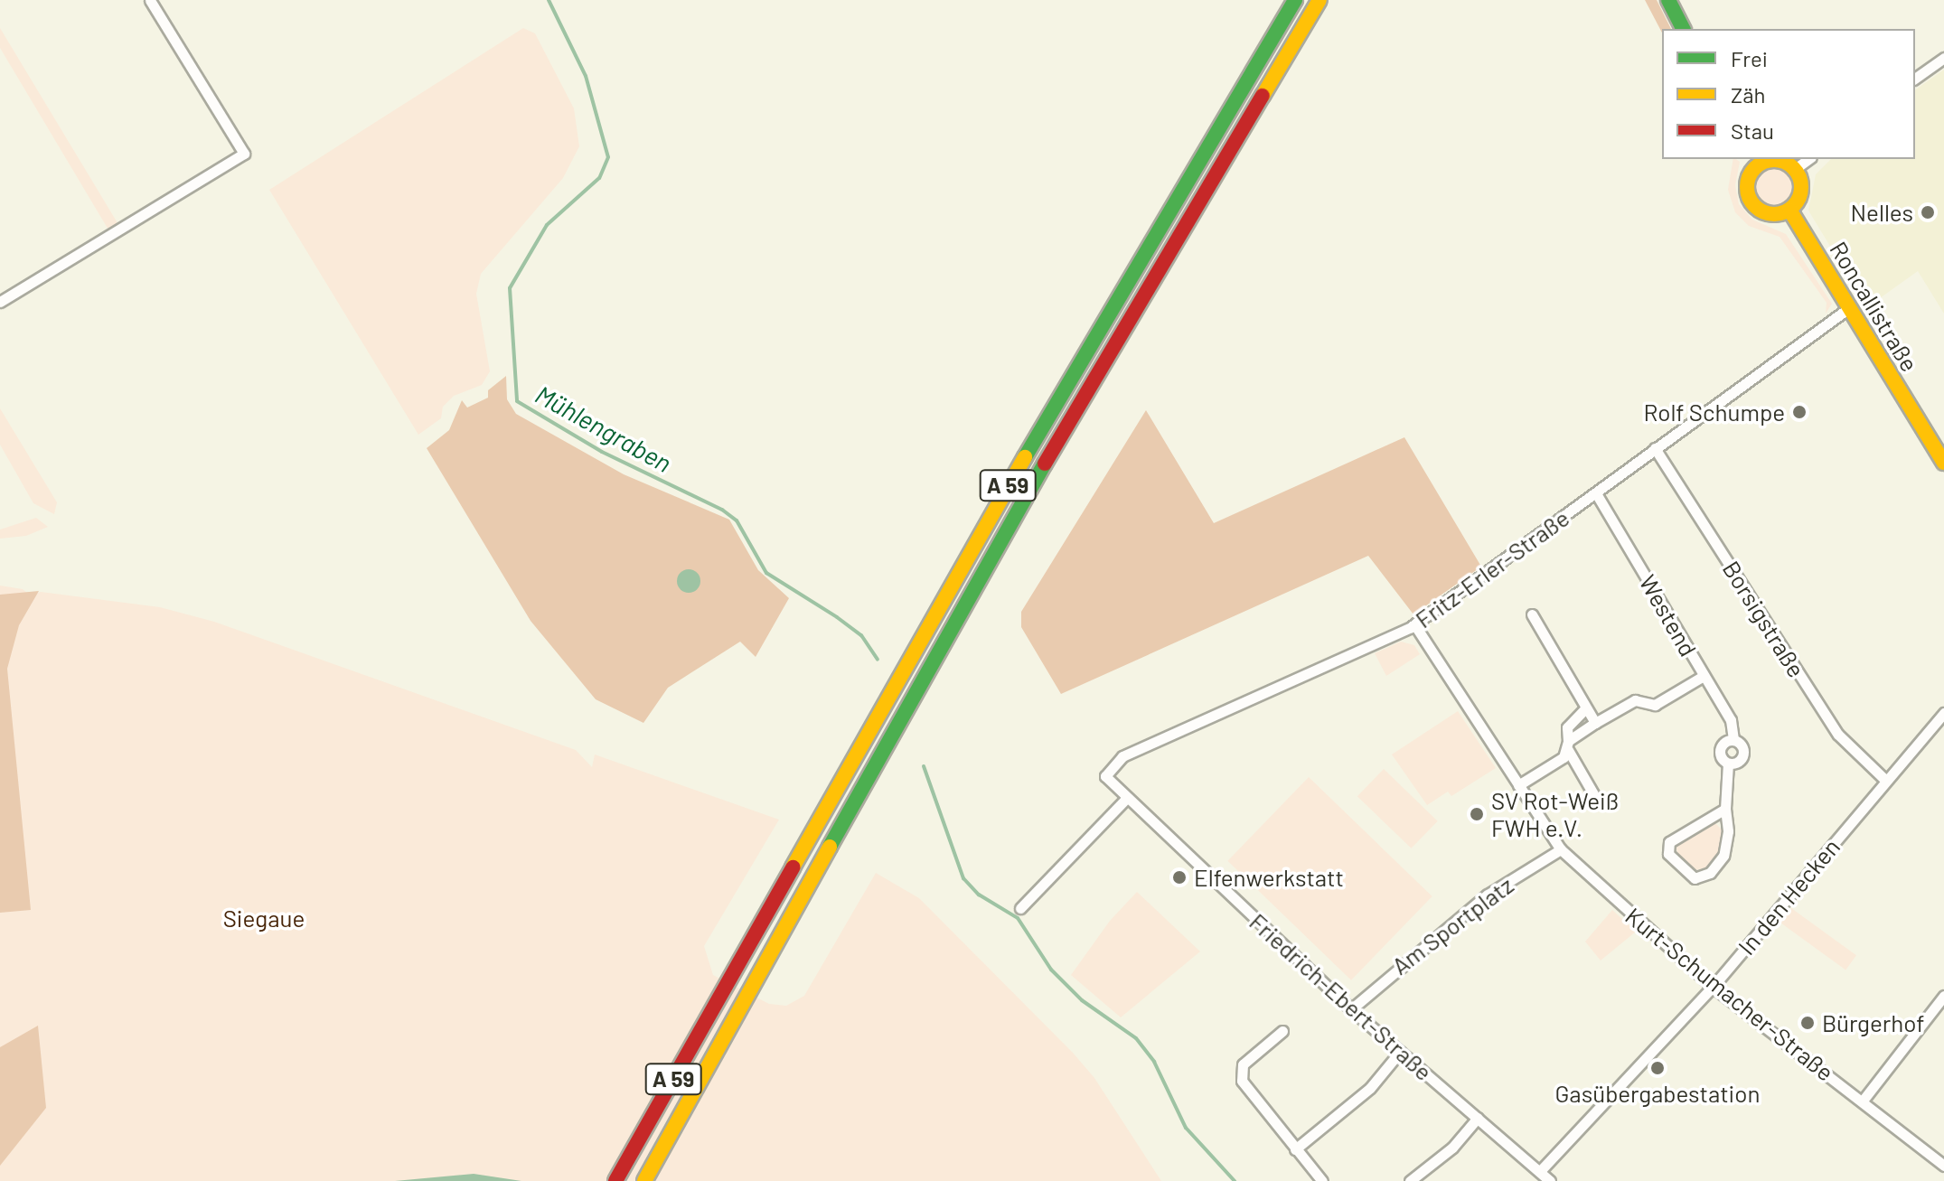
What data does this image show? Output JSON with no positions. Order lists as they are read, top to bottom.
{
  "streets": {
    "main road": ["Roncallistraße", "A 59"],
    "street": [
      "Fritz-Erler-Straße",
      "Westend",
      "Borsigstraße",
      "In den Hecken",
      "Am Sportplatz",
      "Kurt-Schumacher-Straße",
      "Friedrich-Ebert-Straße"
    ]
  },
  "crossings": [
    ["Roncallistraße", "Fritz-Erler-Straße"],
    ["Fritz-Erler-Straße", "Westend"],
    ["Fritz-Erler-Straße", "Borsigstraße"],
    ["Fritz-Erler-Straße", "Kurt-Schumacher-Straße"],
    ["Fritz-Erler-Straße", "Friedrich-Ebert-Straße"],
    ["Borsigstraße", "In den Hecken"],
    ["In den Hecken", "Kurt-Schumacher-Straße"],
    ["In den Hecken", "Friedrich-Ebert-Straße"],
    ["Am Sportplatz", "Kurt-Schumacher-Straße"],
    ["Am Sportplatz", "Friedrich-Ebert-Straße"]
  ],
  "water": ["Mühlengraben"],
  "parks": ["Siegaue"],
  "places": [
    "Nelles",
    "Rolf Schumpe",
    "SV Rot-Weiß FWH e.V.",
    "Elfenwerkstatt",
    "Bürgerhof",
    "Gasübergabestation"
  ],
  "legend": ["Frei", "Zäh", "Stau"]
}
